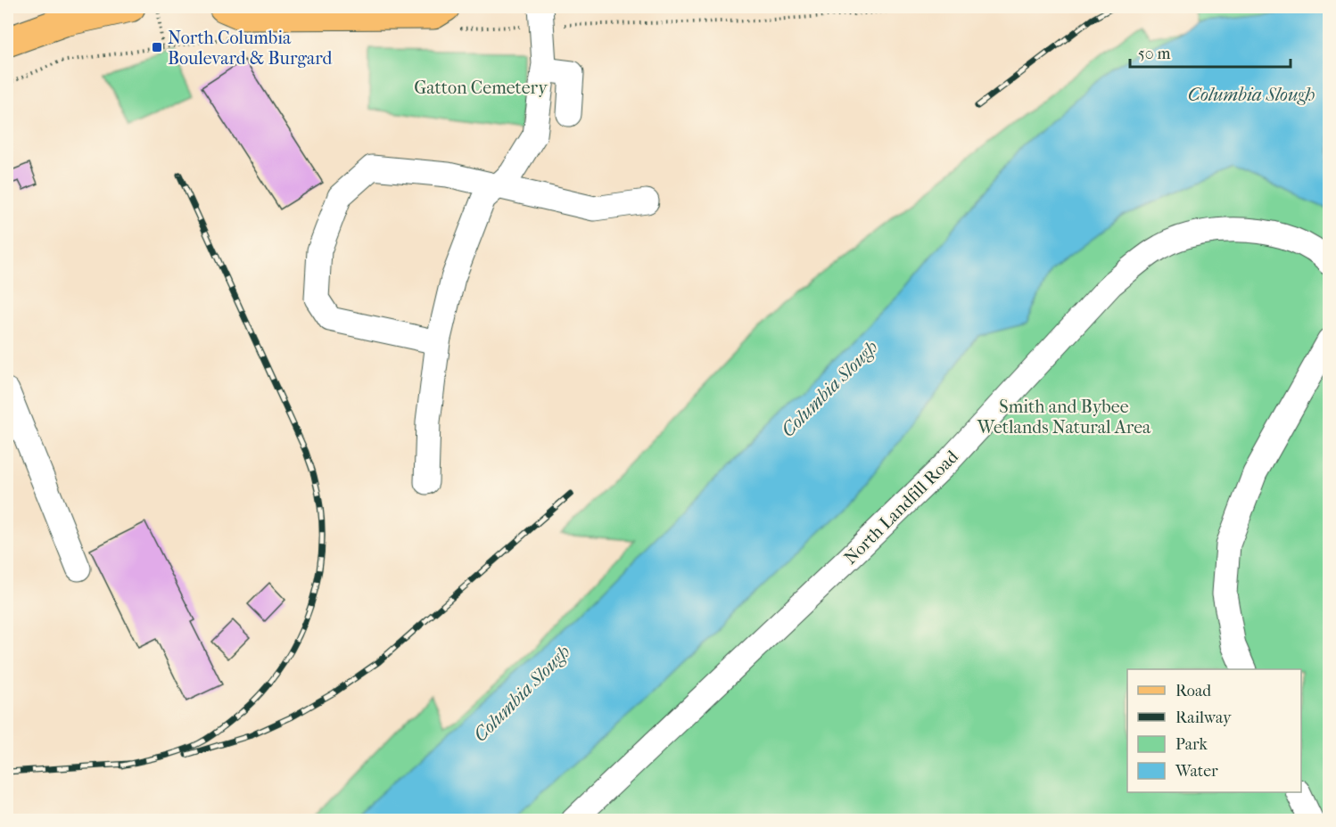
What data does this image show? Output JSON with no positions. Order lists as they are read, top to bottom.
{
  "streets": {
    "lane": ["North Landfill Road"]
  },
  "water": ["Columbia Slough"],
  "parks": ["Gatton Cemetery", "Smith and Bybee Wetlands Natural Area"],
  "places": {
    "transit": ["North Columbia Boulevard & Burgard"]
  },
  "legend": [
    "Road",
    "Railway",
    "Park",
    "Water"
  ],
  "scale_bar": "50 m"
}
